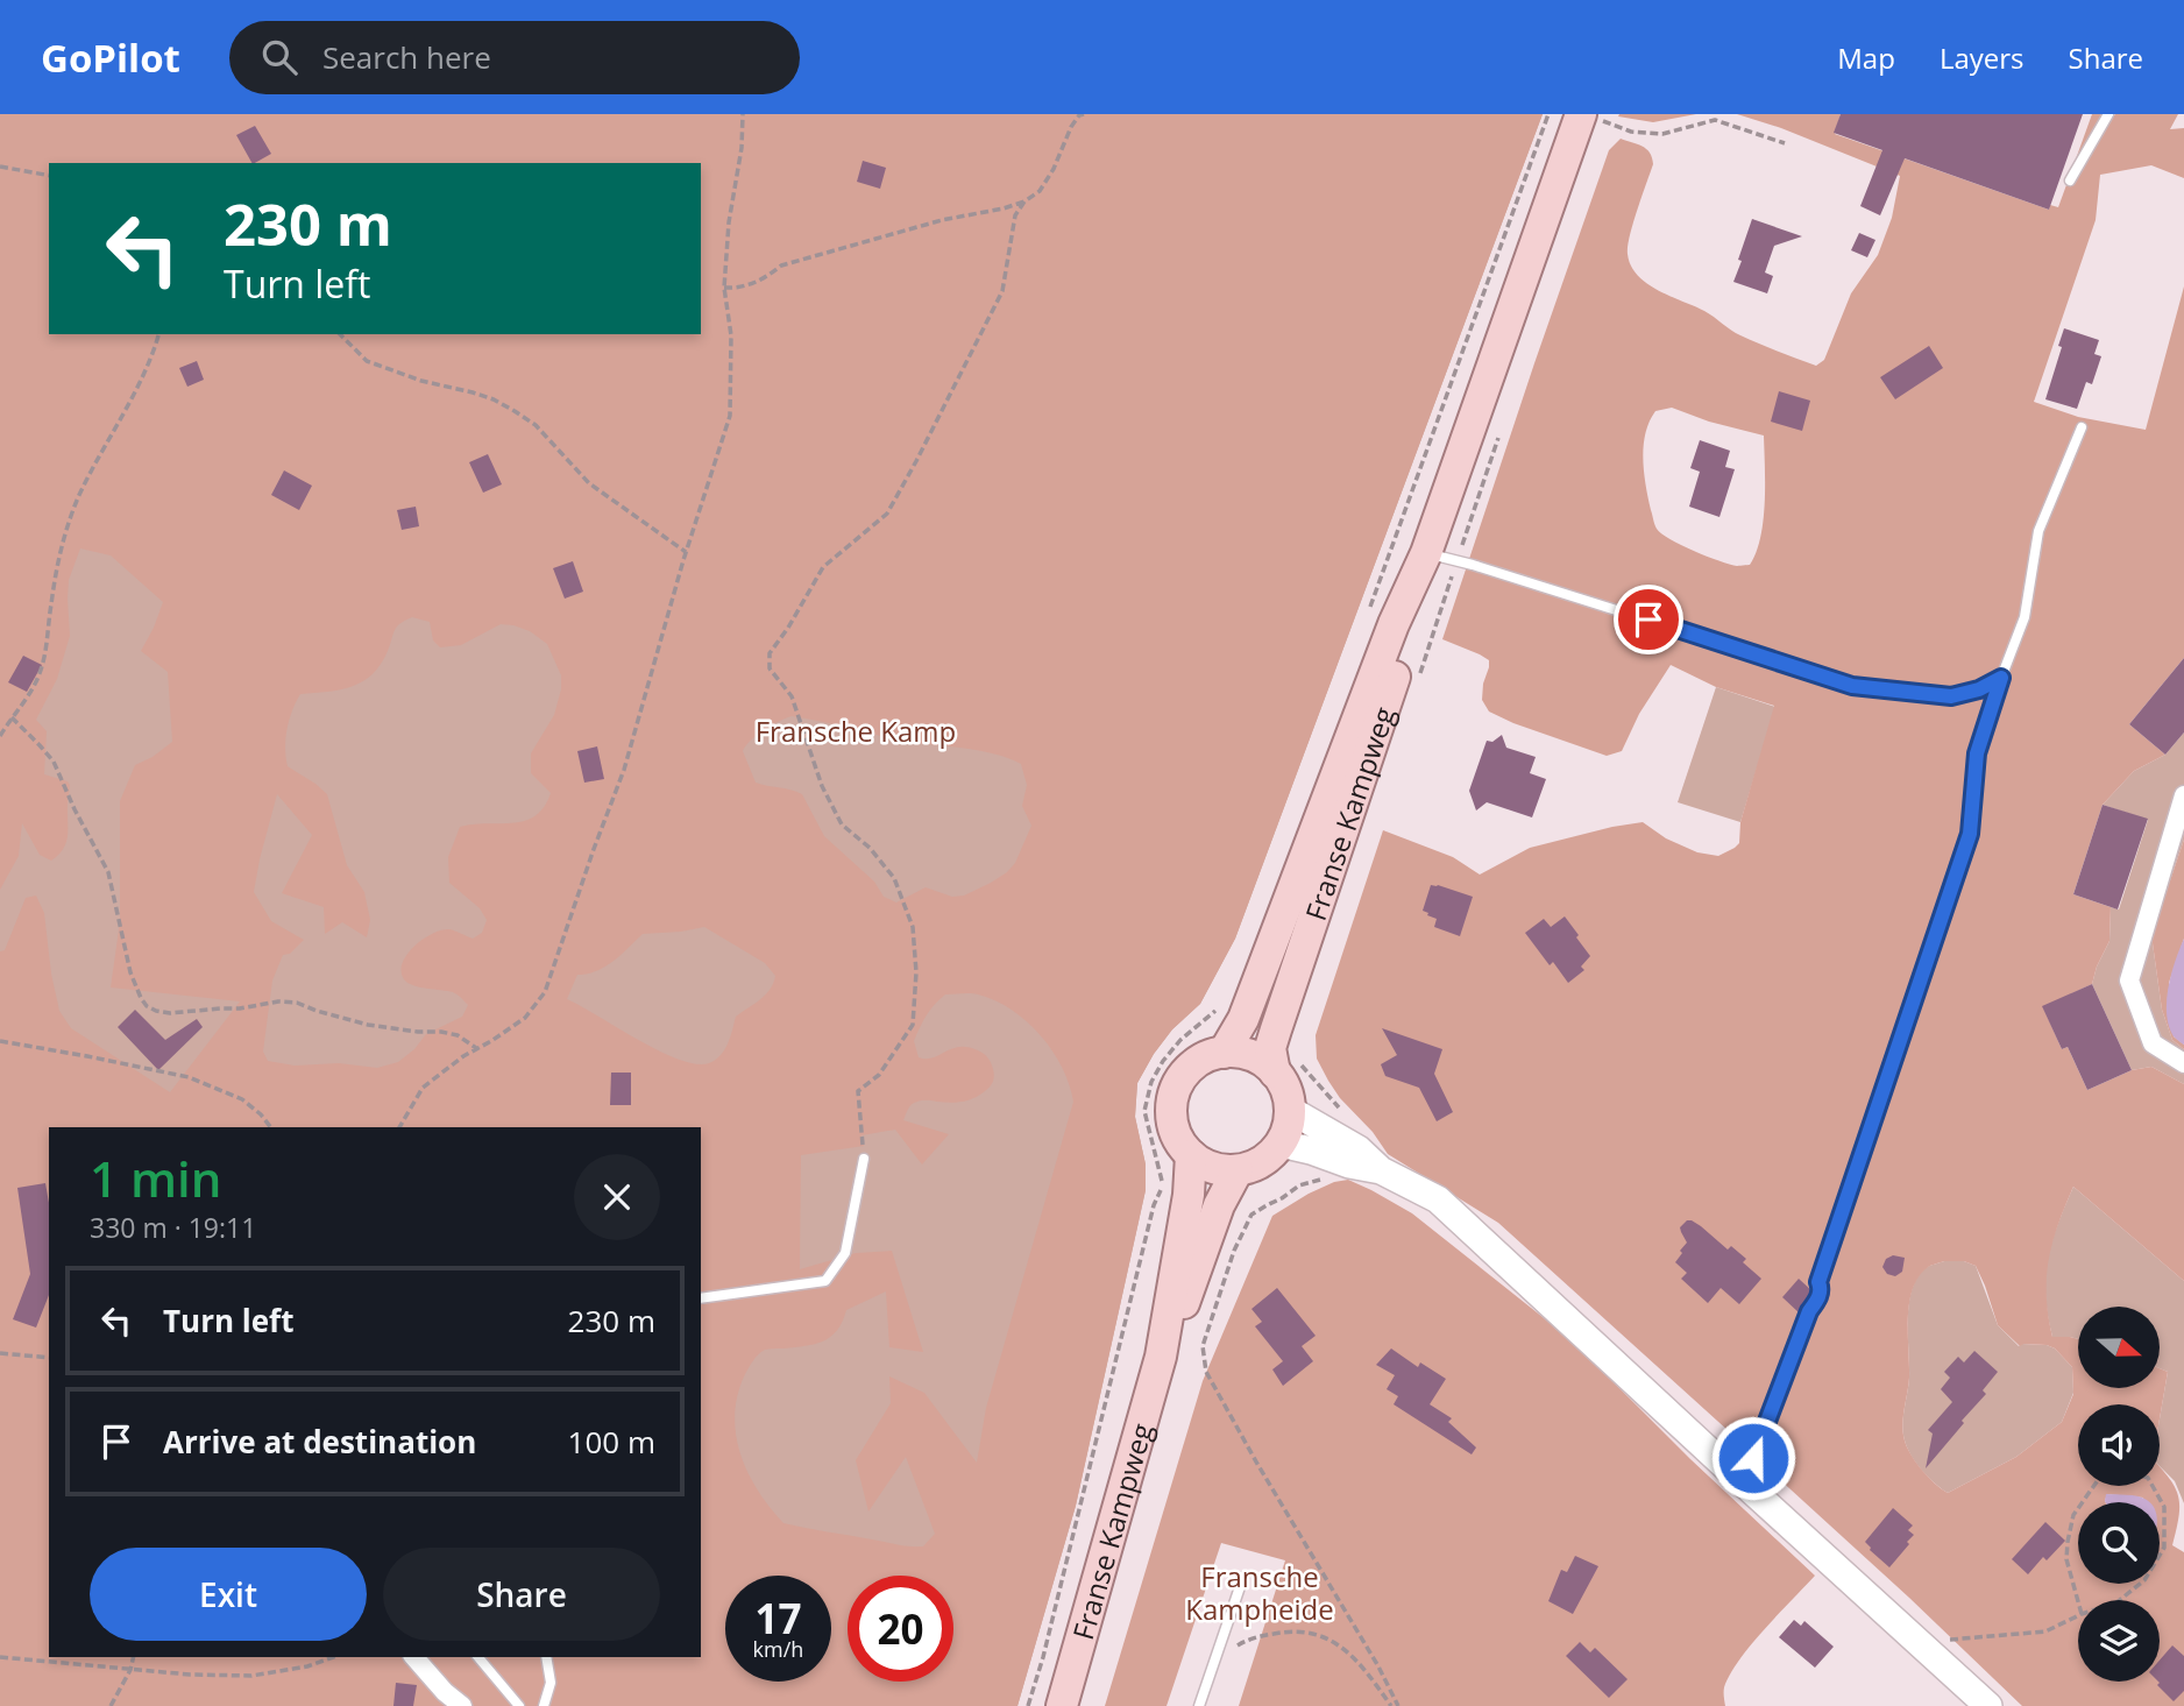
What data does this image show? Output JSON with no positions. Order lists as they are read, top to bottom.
{
  "streets": {
    "main road": ["Franse Kampweg"]
  },
  "parks": ["Fransche Kamp", "Fransche Kampheide"],
  "north": "right",
  "page": {
    "header": "GoPilot",
    "search": "Search here",
    "nav": ["Map", "Layers", "Share"],
    "turn": ["230 m", "Turn left"],
    "heading": ["1 min", "330 m · 19:11"],
    "list": [
      {
        "name": "Turn left",
        "value": "230 m"
      },
      {
        "name": "Arrive at destination",
        "value": "100 m"
      }
    ],
    "buttons": ["Exit", "Share"],
    "speed": "17 km/h",
    "limit": "20"
  }
}
